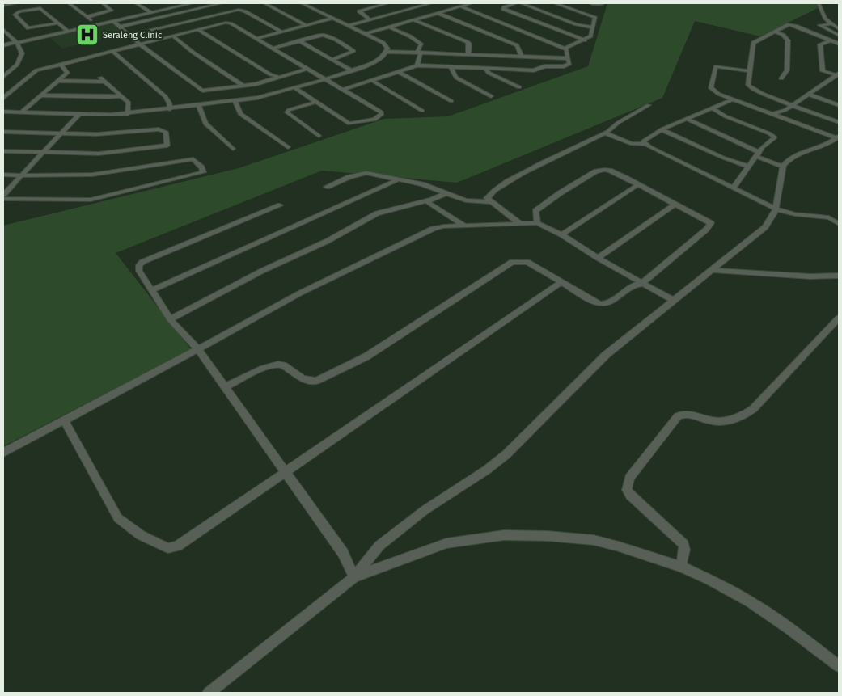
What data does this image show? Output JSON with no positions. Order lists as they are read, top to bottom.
{
  "places": {
    "hospital": ["Seraleng Clinic"]
  }
}
